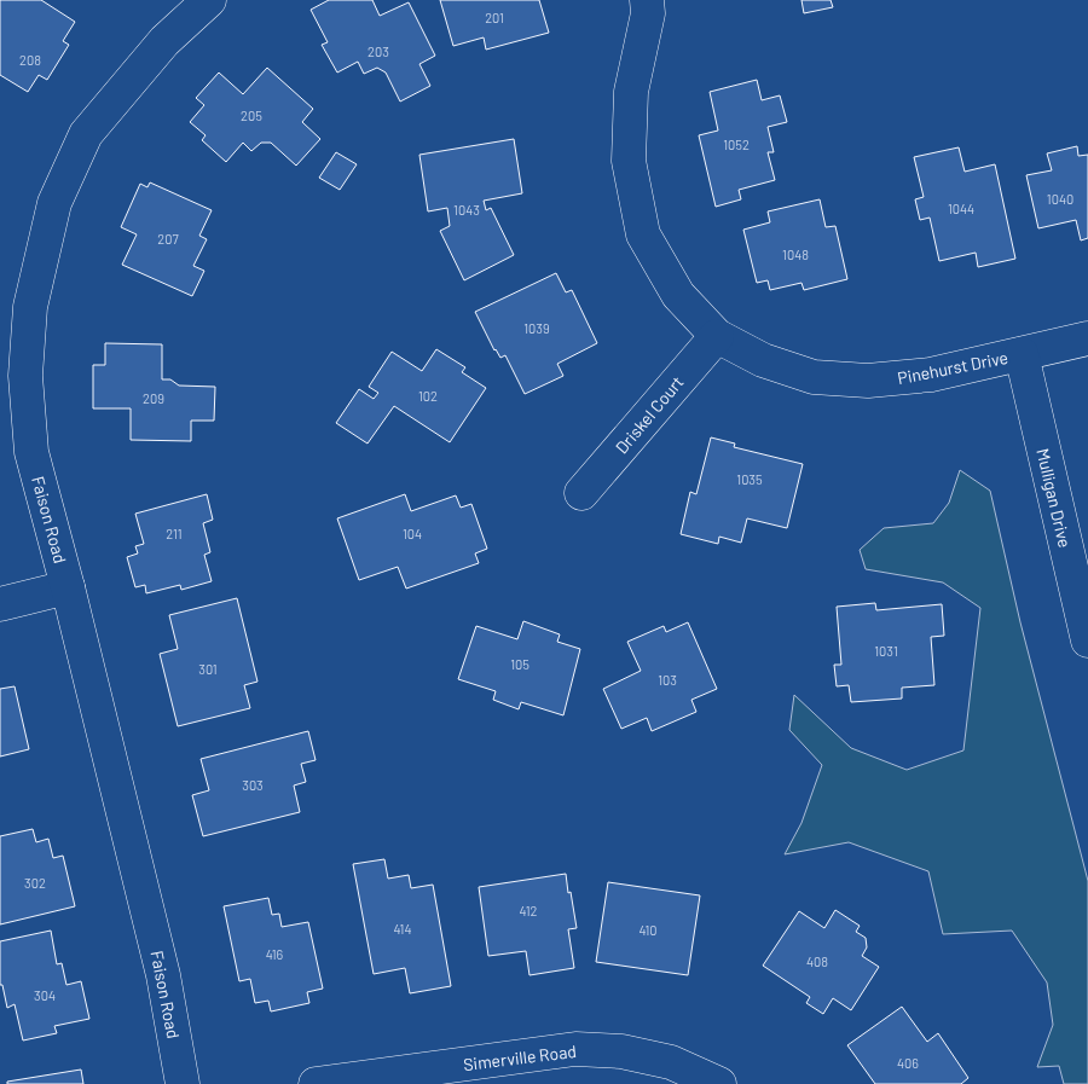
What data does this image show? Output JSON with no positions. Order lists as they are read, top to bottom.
{
  "streets": {
    "street": [
      "Pinehurst Drive",
      "Driskel Court",
      "Mulligan Drive",
      "Faison Road",
      "Simerville Road"
    ]
  },
  "crossings": [
    ["Pinehurst Drive", "Driskel Court"],
    ["Pinehurst Drive", "Mulligan Drive"]
  ],
  "house_numbers": [
    "201",
    "203",
    "208",
    "205",
    "1052",
    "1040",
    "1044",
    "1043",
    "207",
    "1048",
    "1039",
    "102",
    "209",
    "1035",
    "211",
    "104",
    "1031",
    "105",
    "301",
    "103",
    "303",
    "302",
    "412",
    "414",
    "410",
    "416",
    "408",
    "304",
    "406"
  ]
}
